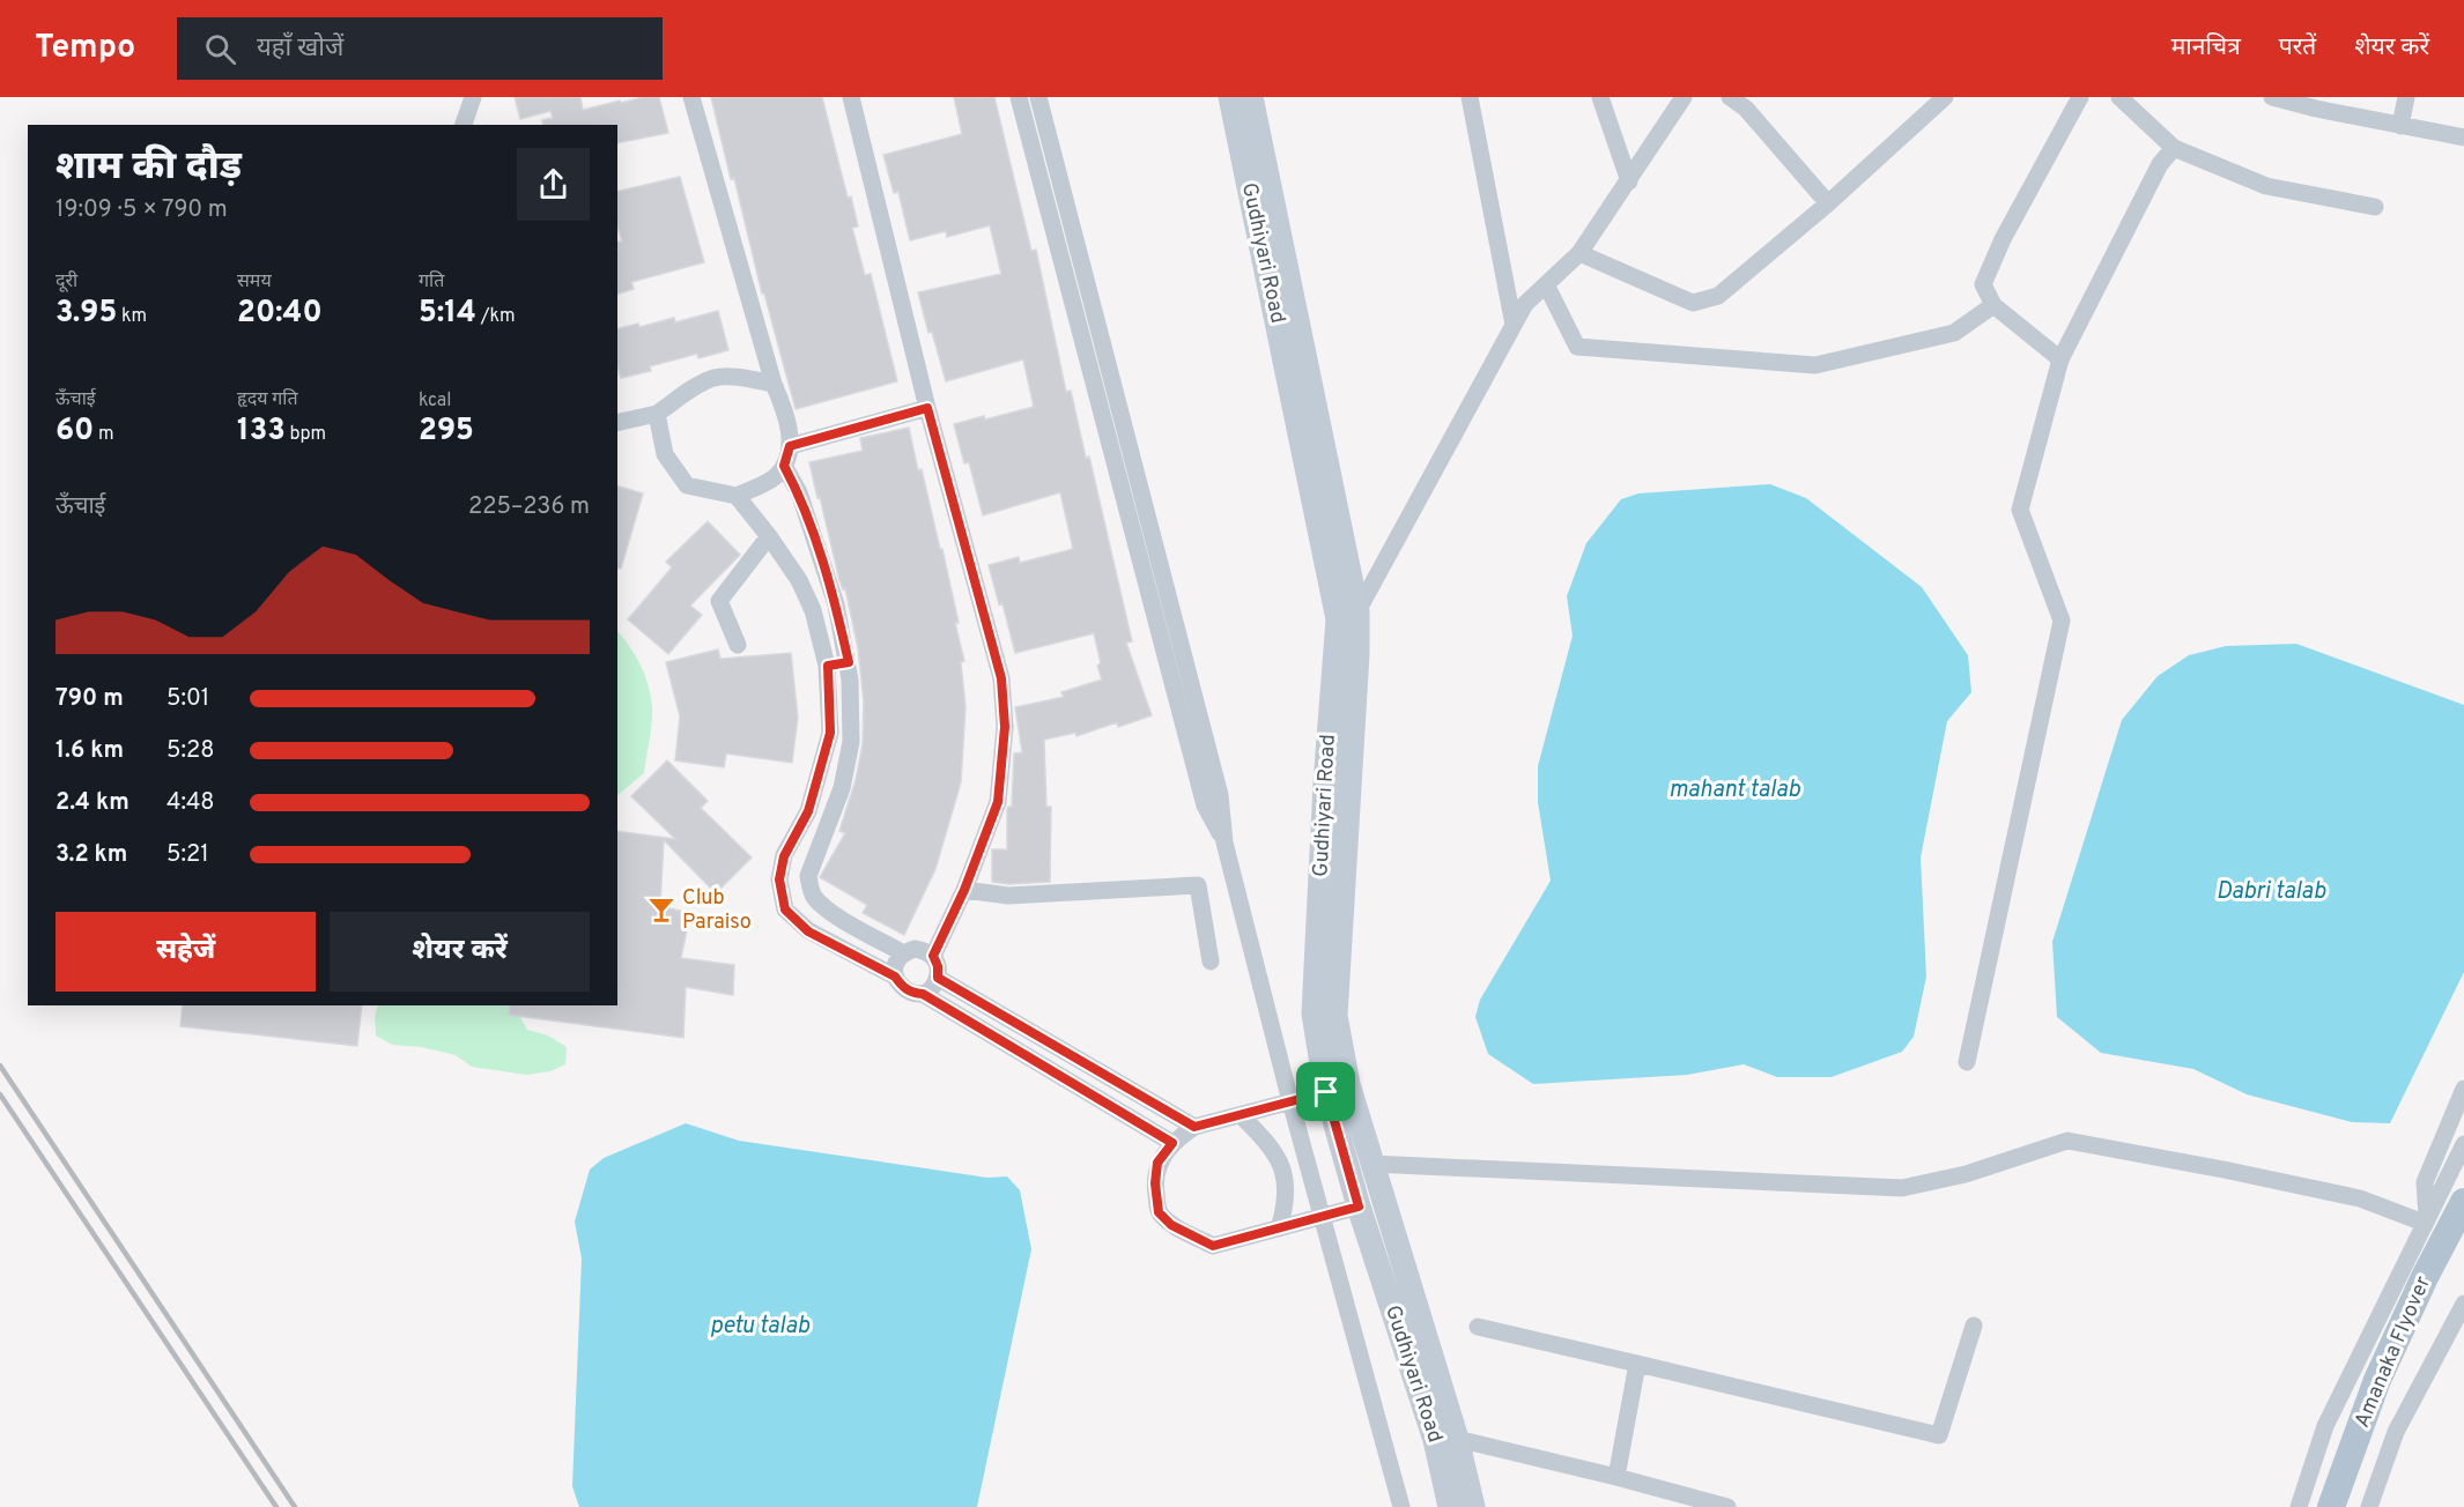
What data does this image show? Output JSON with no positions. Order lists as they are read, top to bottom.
{
  "streets": {
    "main road": ["Amanaka Flyover"],
    "street": ["Gudhiyari Road"]
  },
  "water": ["mahant talab", "Dabri talab", "petu talab"],
  "places": {
    "bar": ["Club Paraiso"]
  },
  "page": {
    "header": "Tempo",
    "search": "यहाँ खोजें",
    "nav": ["मानचित्र", "परतें", "शेयर करें"],
    "heading": ["शाम की दौड़", "19:09 · 5 × 790 m"],
    "stats": [
      ["दूरी", "3.95 km"],
      ["समय", "20:40"],
      ["गति", "5:14 /km"],
      ["ऊँचाई", "60 m"],
      ["हृदय गति", "133 bpm"],
      ["kcal", "295"]
    ],
    "chart": ["ऊँचाई", "225–236 m"],
    "list": [
      {
        "name": "790 m",
        "note": "5:01"
      },
      {
        "name": "1.6 km",
        "note": "5:28"
      },
      {
        "name": "2.4 km",
        "note": "4:48"
      },
      {
        "name": "3.2 km",
        "note": "5:21"
      }
    ],
    "buttons": ["सहेजें", "शेयर करें"]
  }
}
